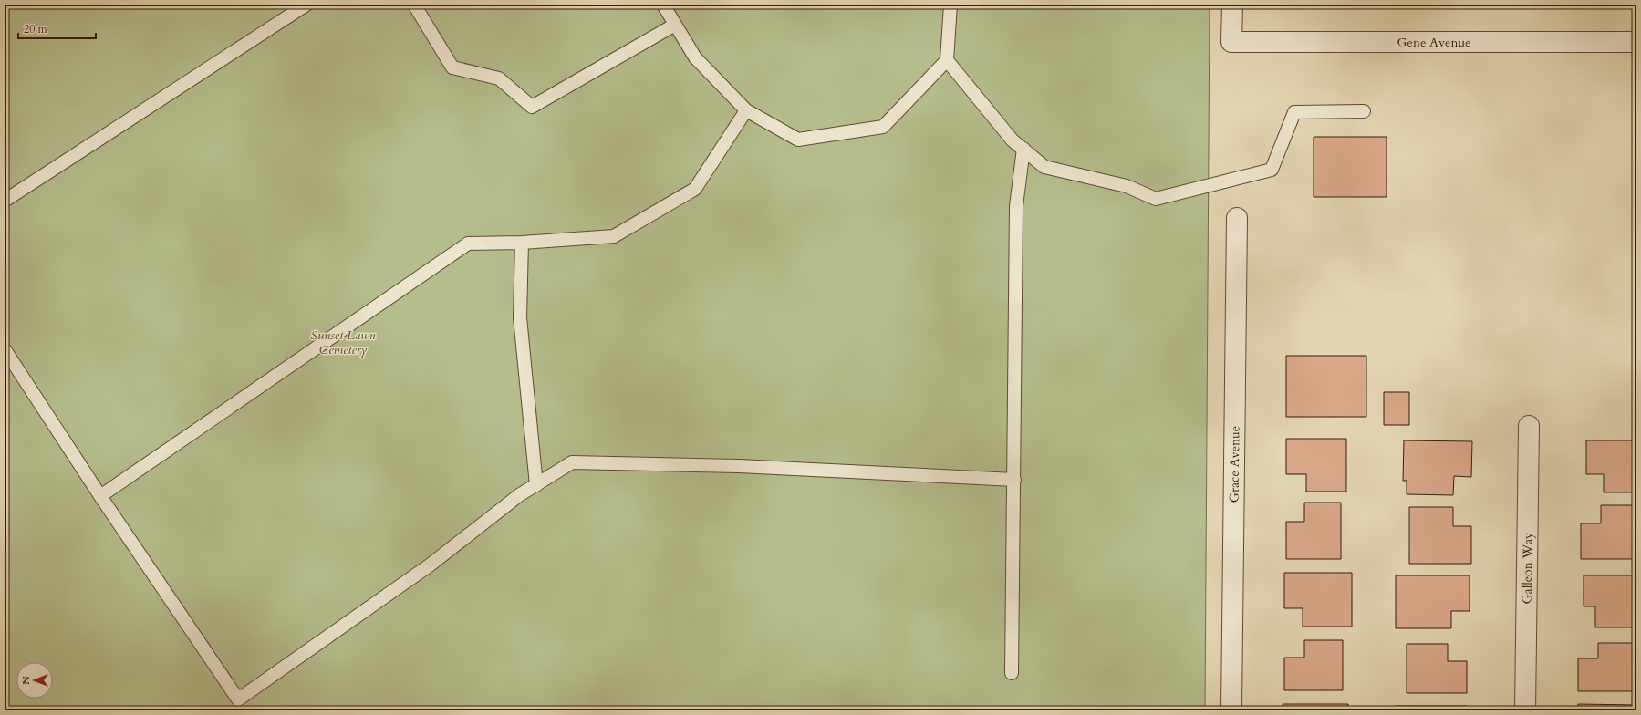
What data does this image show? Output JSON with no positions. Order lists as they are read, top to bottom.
{
  "streets": {
    "street": ["Gene Avenue", "Grace Avenue", "Galleon Way"]
  },
  "parks": ["Sunset Lawn Cemetery"],
  "scale_bar": "20 m",
  "north": "left"
}
